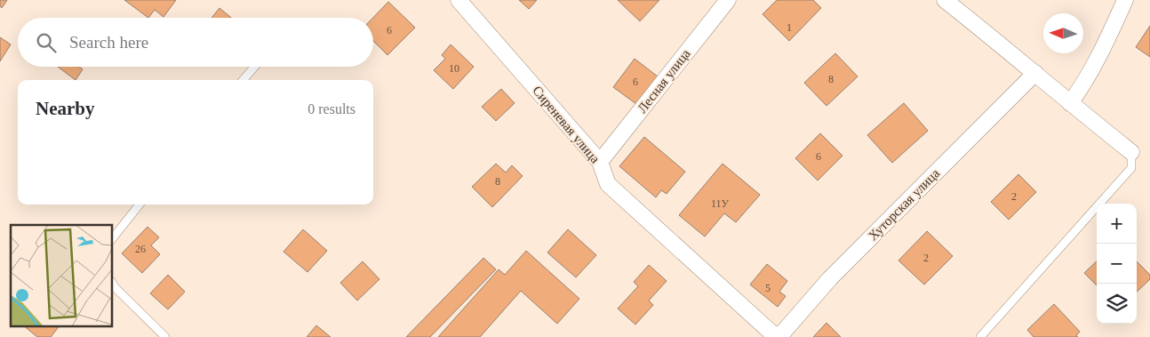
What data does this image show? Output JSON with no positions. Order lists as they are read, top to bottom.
{
  "streets": {
    "street": ["Лесная улица", "Сиреневая улица", "Хуторская улица"]
  },
  "crossings": [
    ["Лесная улица", "Сиреневая улица"],
    ["Сиреневая улица", "Хуторская улица"]
  ],
  "house_numbers": [
    "1",
    "6",
    "10",
    "8",
    "6",
    "6",
    "8",
    "2",
    "11У",
    "26",
    "2",
    "5"
  ],
  "north": "left",
  "page": {
    "search": "Search here",
    "heading": ["Nearby", "0 results"],
    "map_buttons": ["+", "−"]
  }
}
